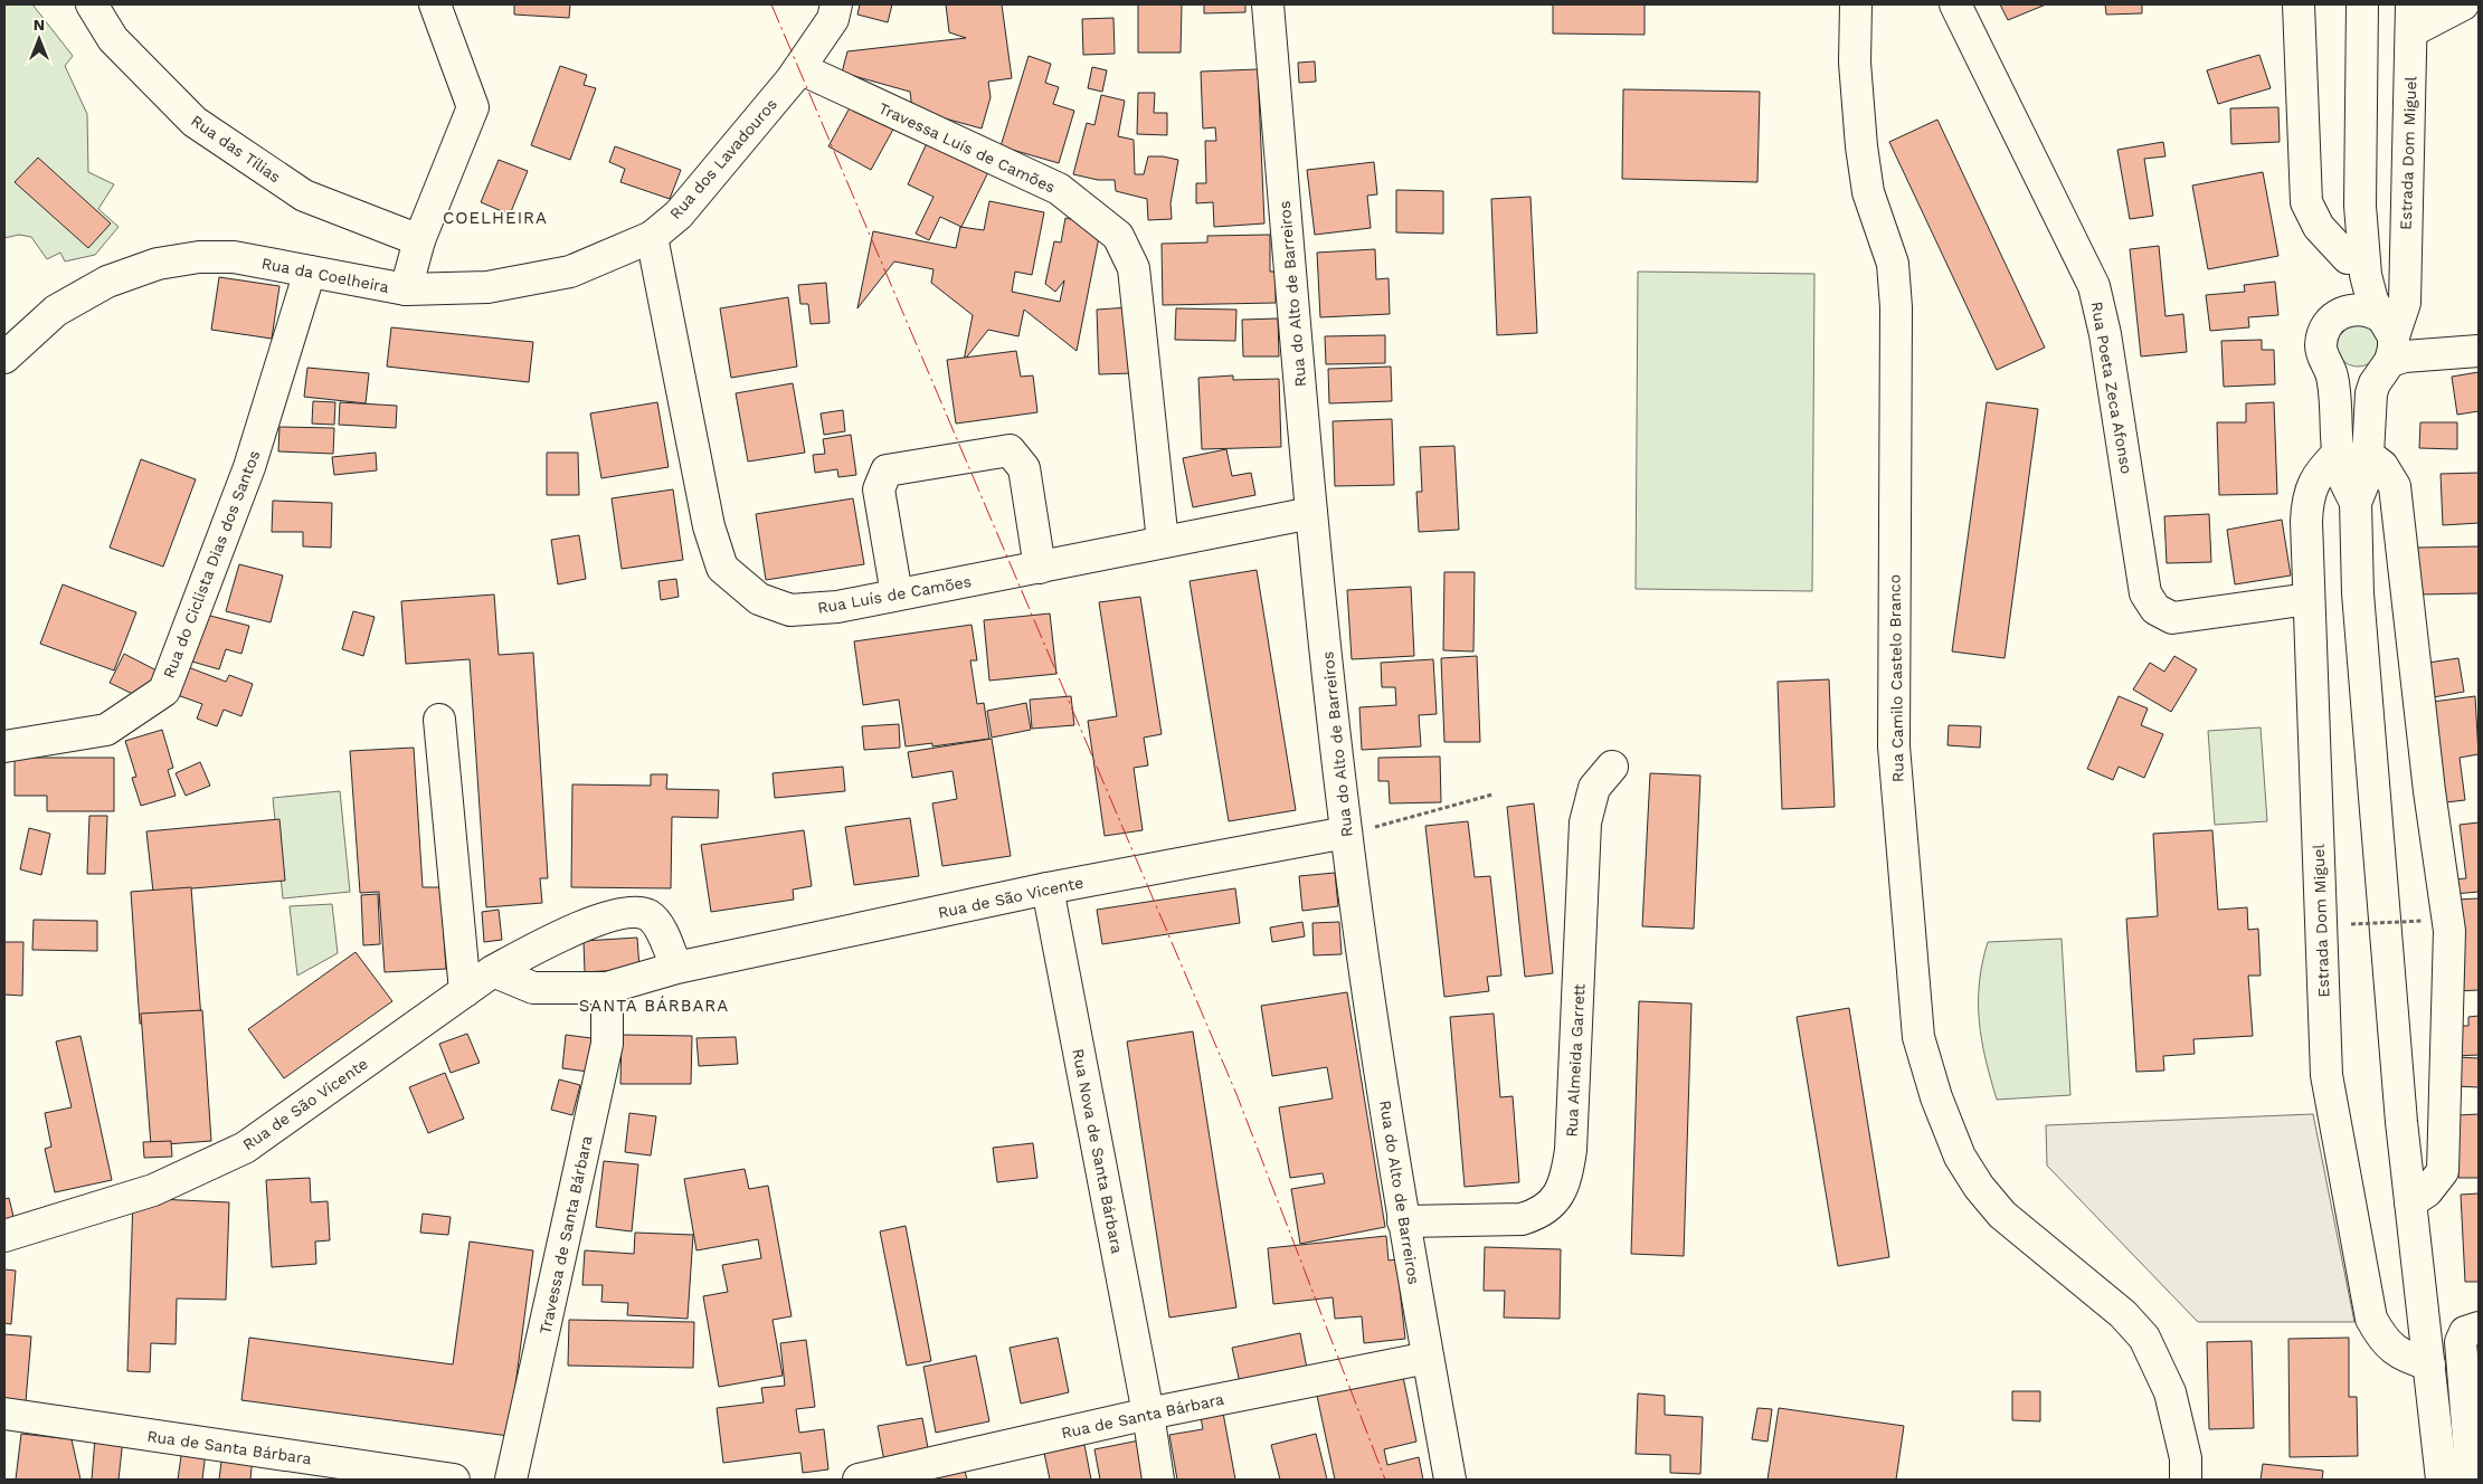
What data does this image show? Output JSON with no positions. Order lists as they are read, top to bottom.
{
  "streets": {
    "street": [
      "Travessa Luís de Camões",
      "Rua das Tílias",
      "Estrada Dom Miguel",
      "Rua dos Lavadouros",
      "Rua da Coelheira",
      "Rua do Alto de Barreiros",
      "Rua Poeta Zeca Afonso",
      "Rua do Ciclista Dias dos Santos",
      "Rua Luís de Camões",
      "Rua Camilo Castelo Branco",
      "Rua de São Vicente",
      "Rua Almeida Garrett",
      "Rua Nova de Santa Bárbara",
      "Travessa de Santa Bárbara",
      "Rua de Santa Bárbara"
    ]
  },
  "crossings": [
    ["Travessa Luís de Camões", "Rua dos Lavadouros"],
    ["Travessa Luís de Camões", "Rua Luís de Camões"],
    ["Rua das Tílias", "Rua da Coelheira"],
    ["Estrada Dom Miguel", "Rua Poeta Zeca Afonso"],
    ["Rua dos Lavadouros", "Rua da Coelheira"],
    ["Rua dos Lavadouros", "Rua Luís de Camões"],
    ["Rua da Coelheira", "Rua do Ciclista Dias dos Santos"],
    ["Rua do Alto de Barreiros", "Rua Luís de Camões"],
    ["Rua do Alto de Barreiros", "Rua de São Vicente"],
    ["Rua do Alto de Barreiros", "Rua Almeida Garrett"],
    ["Rua do Alto de Barreiros", "Rua de Santa Bárbara"],
    ["Rua de São Vicente", "Rua Nova de Santa Bárbara"],
    ["Rua de São Vicente", "Travessa de Santa Bárbara"],
    ["Rua Nova de Santa Bárbara", "Rua de Santa Bárbara"]
  ],
  "districts": ["COELHEIRA", "SANTA BÁRBARA"],
  "north": "top"
}
